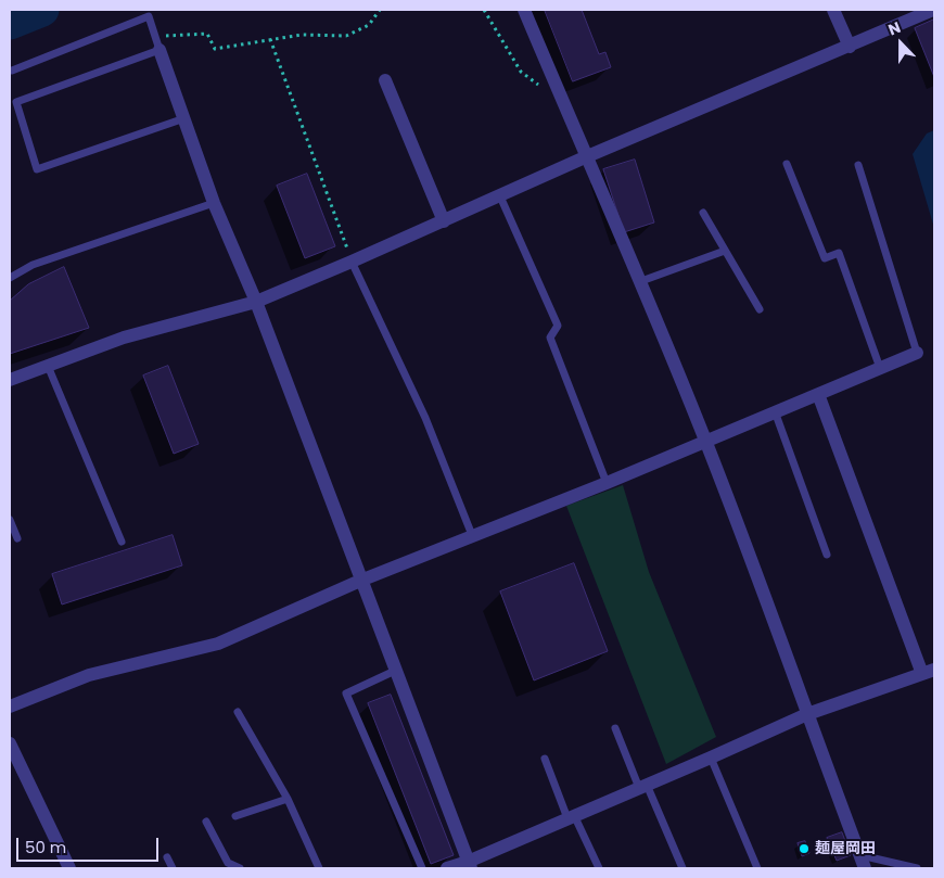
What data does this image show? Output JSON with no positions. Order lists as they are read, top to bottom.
{
  "places": ["麺屋岡田"],
  "scale_bar": "50 m",
  "north": "top"
}
